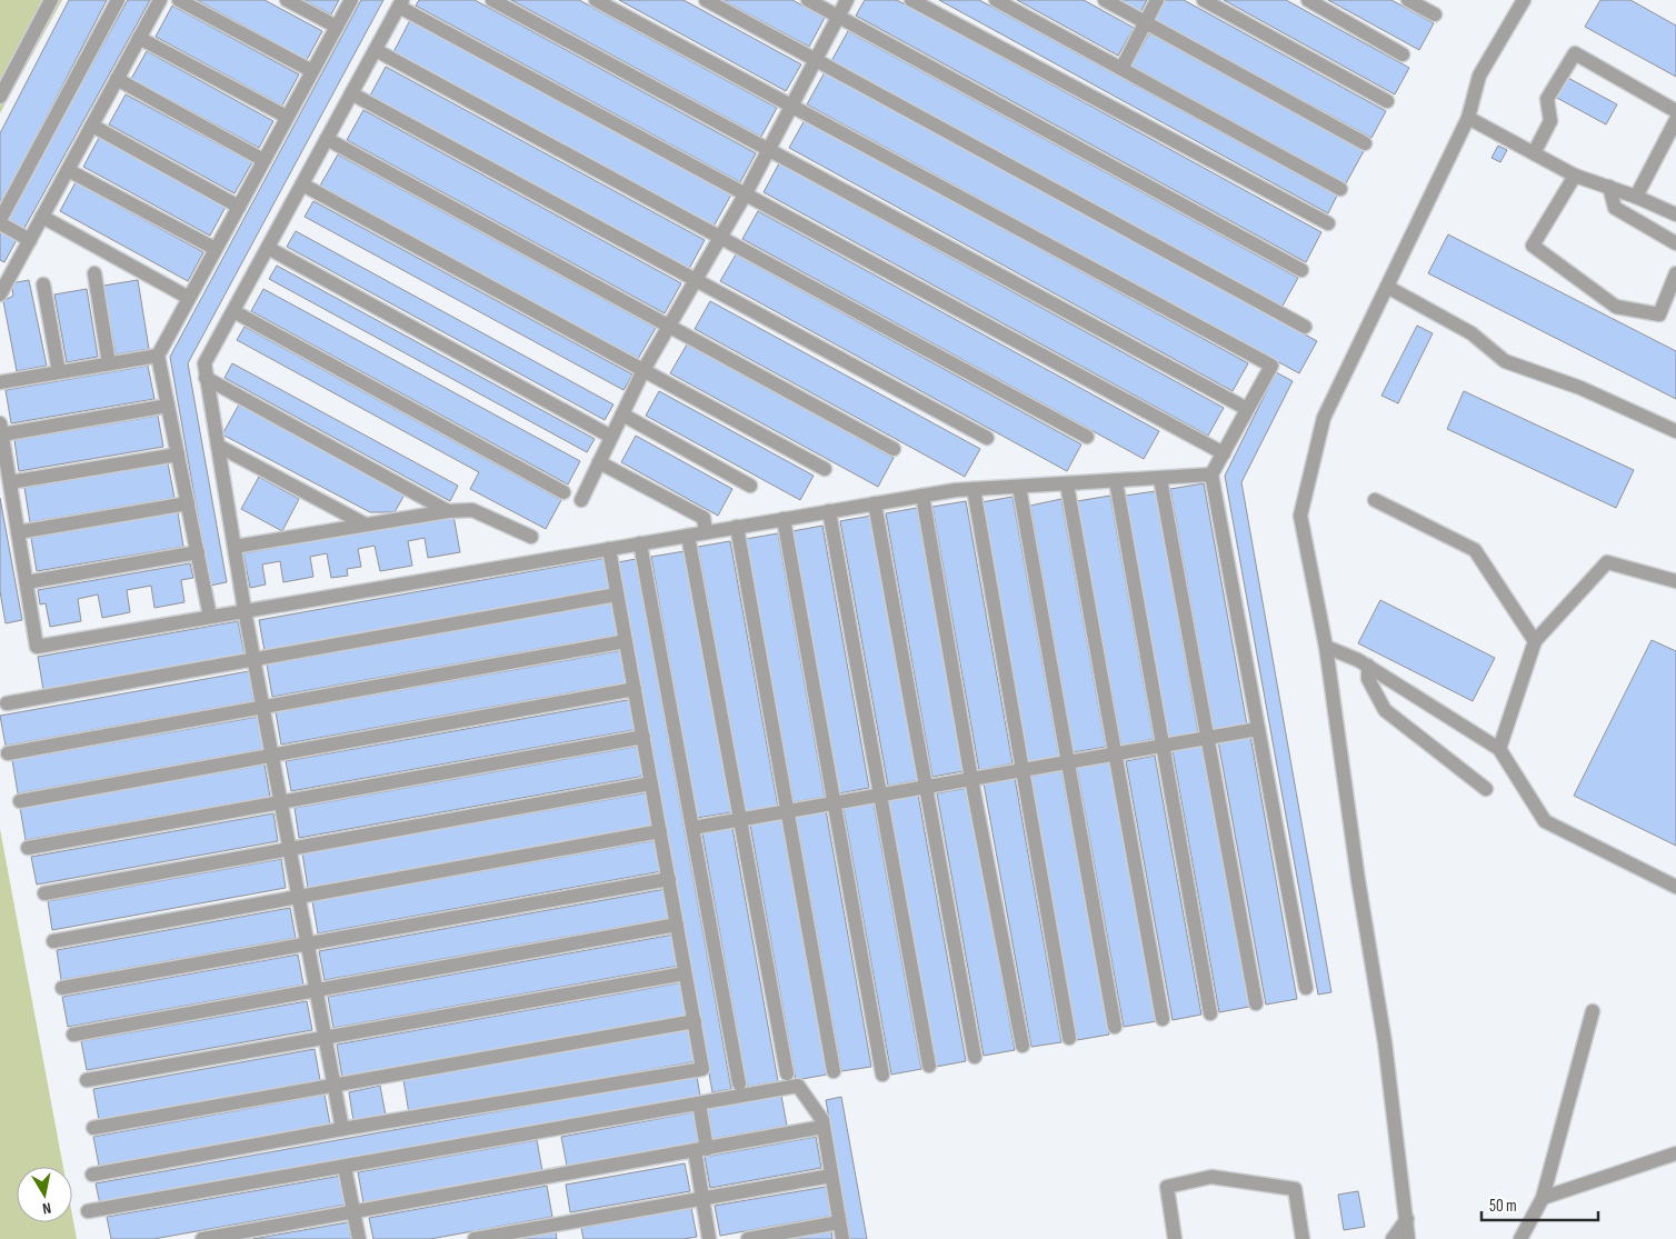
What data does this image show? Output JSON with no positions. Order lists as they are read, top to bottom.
{
  "scale_bar": "50 m",
  "north": "bottom"
}
